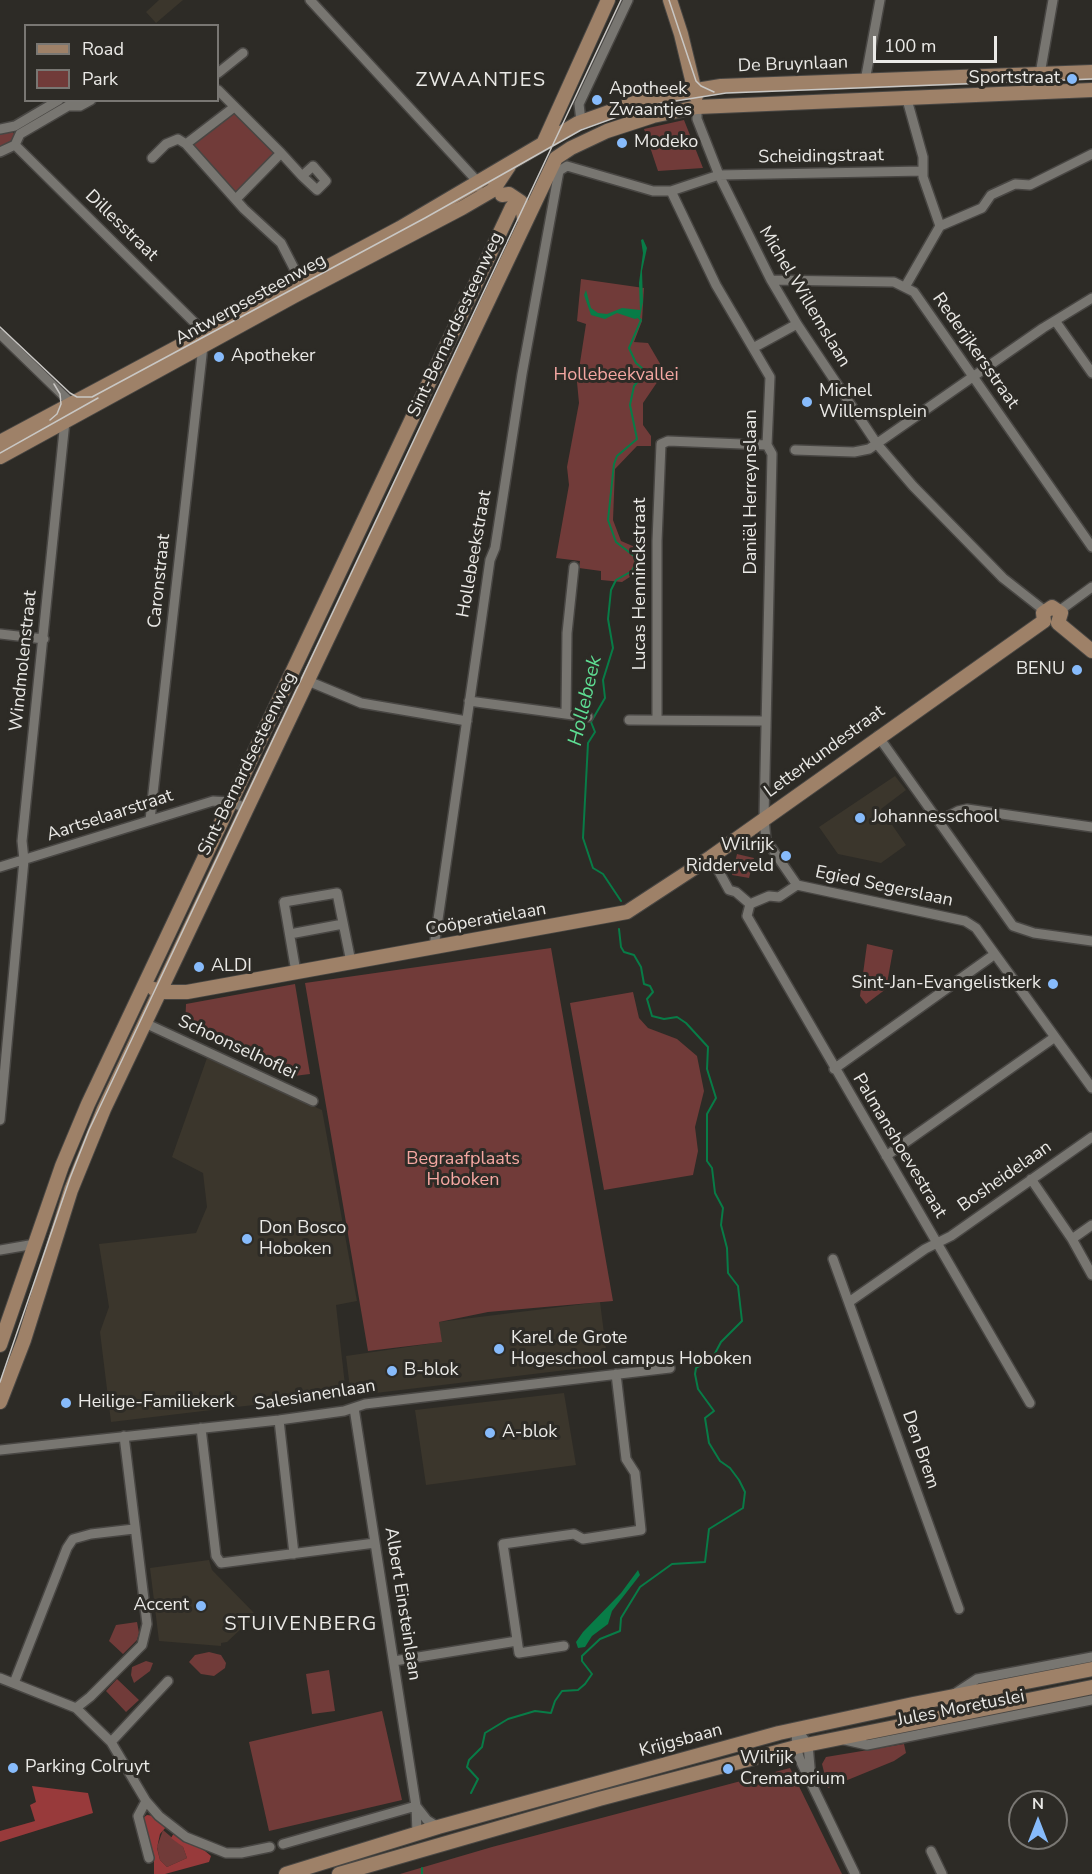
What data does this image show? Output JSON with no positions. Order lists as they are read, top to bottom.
{
  "streets": {
    "main road": [
      "De Bruynlaan",
      "Antwerpsesteenweg",
      "Sint-Bernardsesteenweg",
      "Letterkundestraat",
      "Coöperatielaan",
      "Krijgsbaan"
    ],
    "street": [
      "Scheidingstraat",
      "Dillesstraat",
      "Michel Willemslaan",
      "Rederijkersstraat",
      "Daniël Herreynslaan",
      "Hollebeekstraat",
      "Caronstraat",
      "Lucas Henninckstraat",
      "Windmolenstraat",
      "Aartselaarstraat",
      "Egied Segerslaan",
      "Schoonselhoflei",
      "Palmanshoevestraat",
      "Bosheidelaan",
      "Salesianenlaan",
      "Den Brem",
      "Albert Einsteinlaan",
      "Jules Moretuslei"
    ]
  },
  "crossings": [
    ["De Bruynlaan", "Michel Willemslaan"],
    ["De Bruynlaan", "Antwerpsesteenweg"],
    ["De Bruynlaan", "Sint-Bernardsesteenweg"],
    ["Scheidingstraat", "Michel Willemslaan"],
    ["Scheidingstraat", "Daniël Herreynslaan"],
    ["Scheidingstraat", "Hollebeekstraat"],
    ["Dillesstraat", "Antwerpsesteenweg"],
    ["Dillesstraat", "Caronstraat"],
    ["Michel Willemslaan", "Rederijkersstraat"],
    ["Michel Willemslaan", "Letterkundestraat"],
    ["Antwerpsesteenweg", "Caronstraat"],
    ["Antwerpsesteenweg", "Windmolenstraat"],
    ["Sint-Bernardsesteenweg", "Aartselaarstraat"],
    ["Sint-Bernardsesteenweg", "Coöperatielaan"],
    ["Sint-Bernardsesteenweg", "Schoonselhoflei"],
    ["Daniël Herreynslaan", "Hollebeekstraat"],
    ["Daniël Herreynslaan", "Lucas Henninckstraat"],
    ["Daniël Herreynslaan", "Letterkundestraat"],
    ["Daniël Herreynslaan", "Egied Segerslaan"],
    ["Hollebeekstraat", "Coöperatielaan"],
    ["Caronstraat", "Aartselaarstraat"],
    ["Windmolenstraat", "Aartselaarstraat"],
    ["Letterkundestraat", "Coöperatielaan"],
    ["Palmanshoevestraat", "Bosheidelaan"],
    ["Salesianenlaan", "Albert Einsteinlaan"],
    ["Albert Einsteinlaan", "Krijgsbaan"],
    ["Jules Moretuslei", "Krijgsbaan"]
  ],
  "districts": ["ZWAANTJES", "STUIVENBERG"],
  "water": ["Hollebeek"],
  "parks": ["Hollebeekvallei", "Begraafplaats Hoboken"],
  "places": [
    "Sportstraat",
    "Apotheek Zwaantjes",
    "Modeko",
    "Apotheker",
    "Michel Willemsplein",
    "BENU",
    "Johannesschool",
    "Wilrijk Ridderveld",
    "ALDI",
    "Sint-Jan-Evangelistkerk",
    "Don Bosco Hoboken",
    "Karel de Grote Hogeschool campus Hoboken",
    "B-blok",
    "Heilige-Familiekerk",
    "A-blok",
    "Accent",
    "Parking Colruyt",
    "Wilrijk Crematorium"
  ],
  "legend": ["Road", "Park"],
  "scale_bar": "100 m",
  "north": "top"
}
